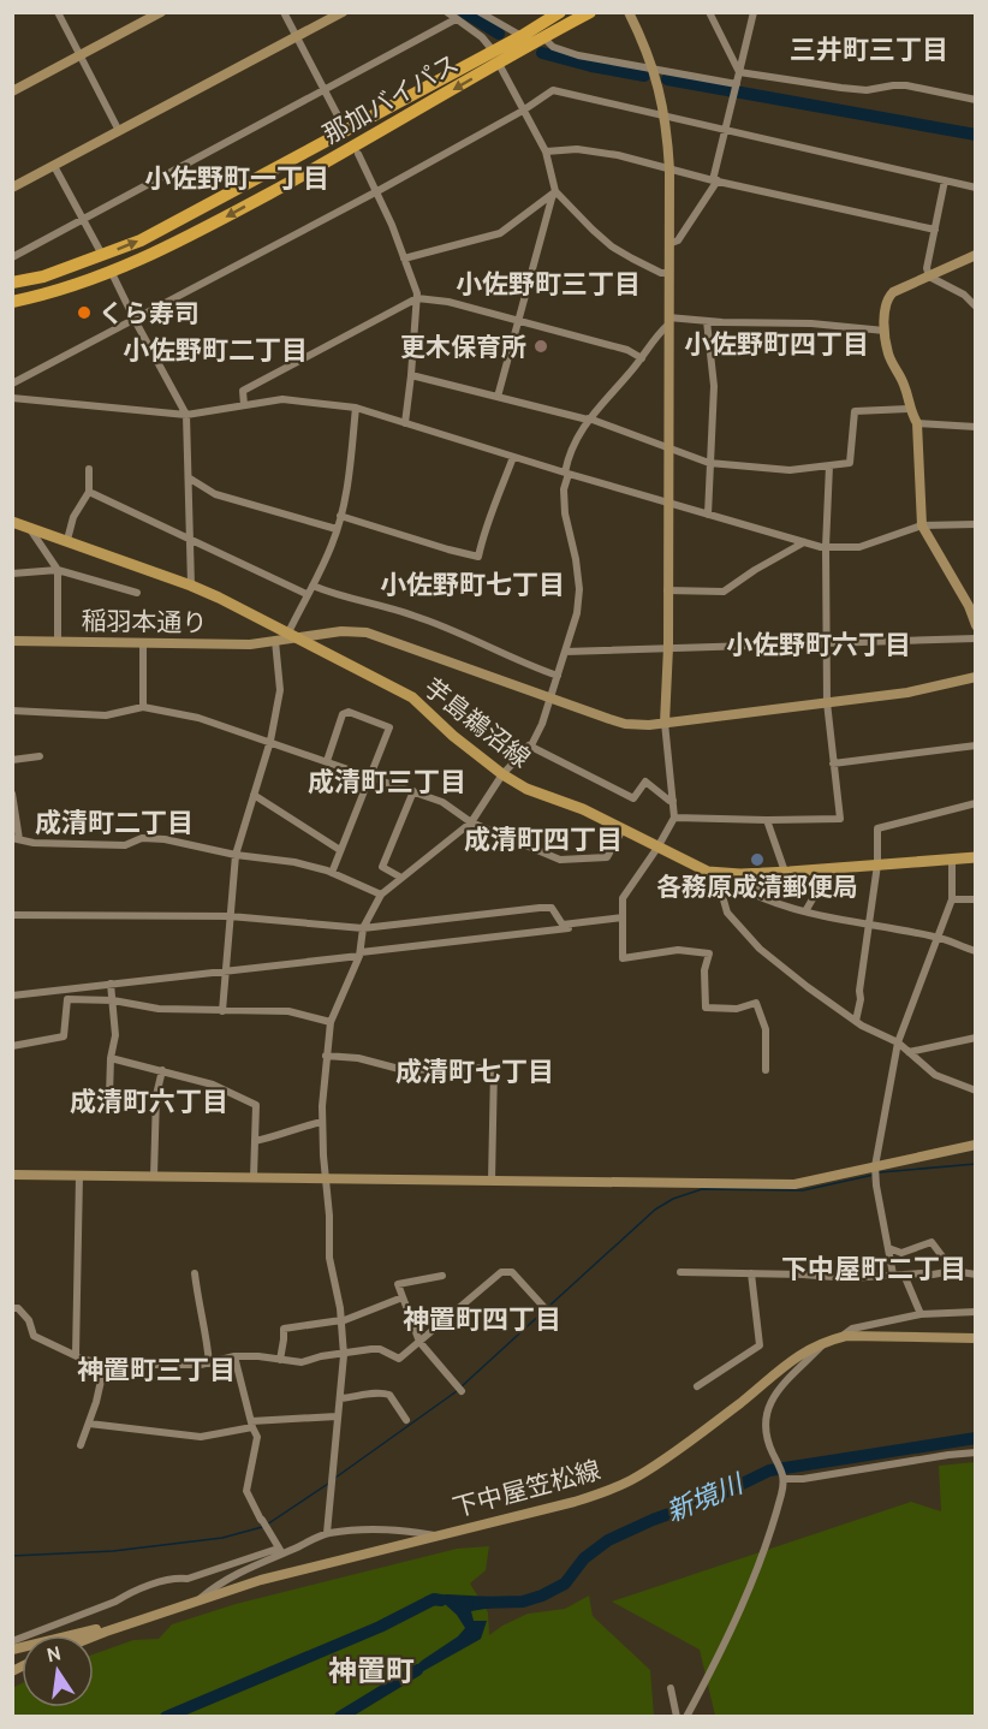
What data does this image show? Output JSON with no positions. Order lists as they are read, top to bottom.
{
  "streets": {
    "highway": ["那加バイパス"],
    "main road": ["芋島鵜沼線"],
    "street": ["稲羽本通り", "下中屋笠松線"]
  },
  "crossings": [
    ["稲羽本通り", "芋島鵜沼線"]
  ],
  "districts": [
    "三井町三丁目",
    "小佐野町一丁目",
    "小佐野町三丁目",
    "小佐野町四丁目",
    "小佐野町二丁目",
    "小佐野町七丁目",
    "小佐野町六丁目",
    "成清町三丁目",
    "成清町二丁目",
    "成清町四丁目",
    "成清町七丁目",
    "成清町六丁目",
    "下中屋町二丁目",
    "神置町四丁目",
    "神置町三丁目",
    "神置町"
  ],
  "water": ["新境川"],
  "places": ["くら寿司", "更木保育所", "各務原成清郵便局"],
  "north": "top"
}
